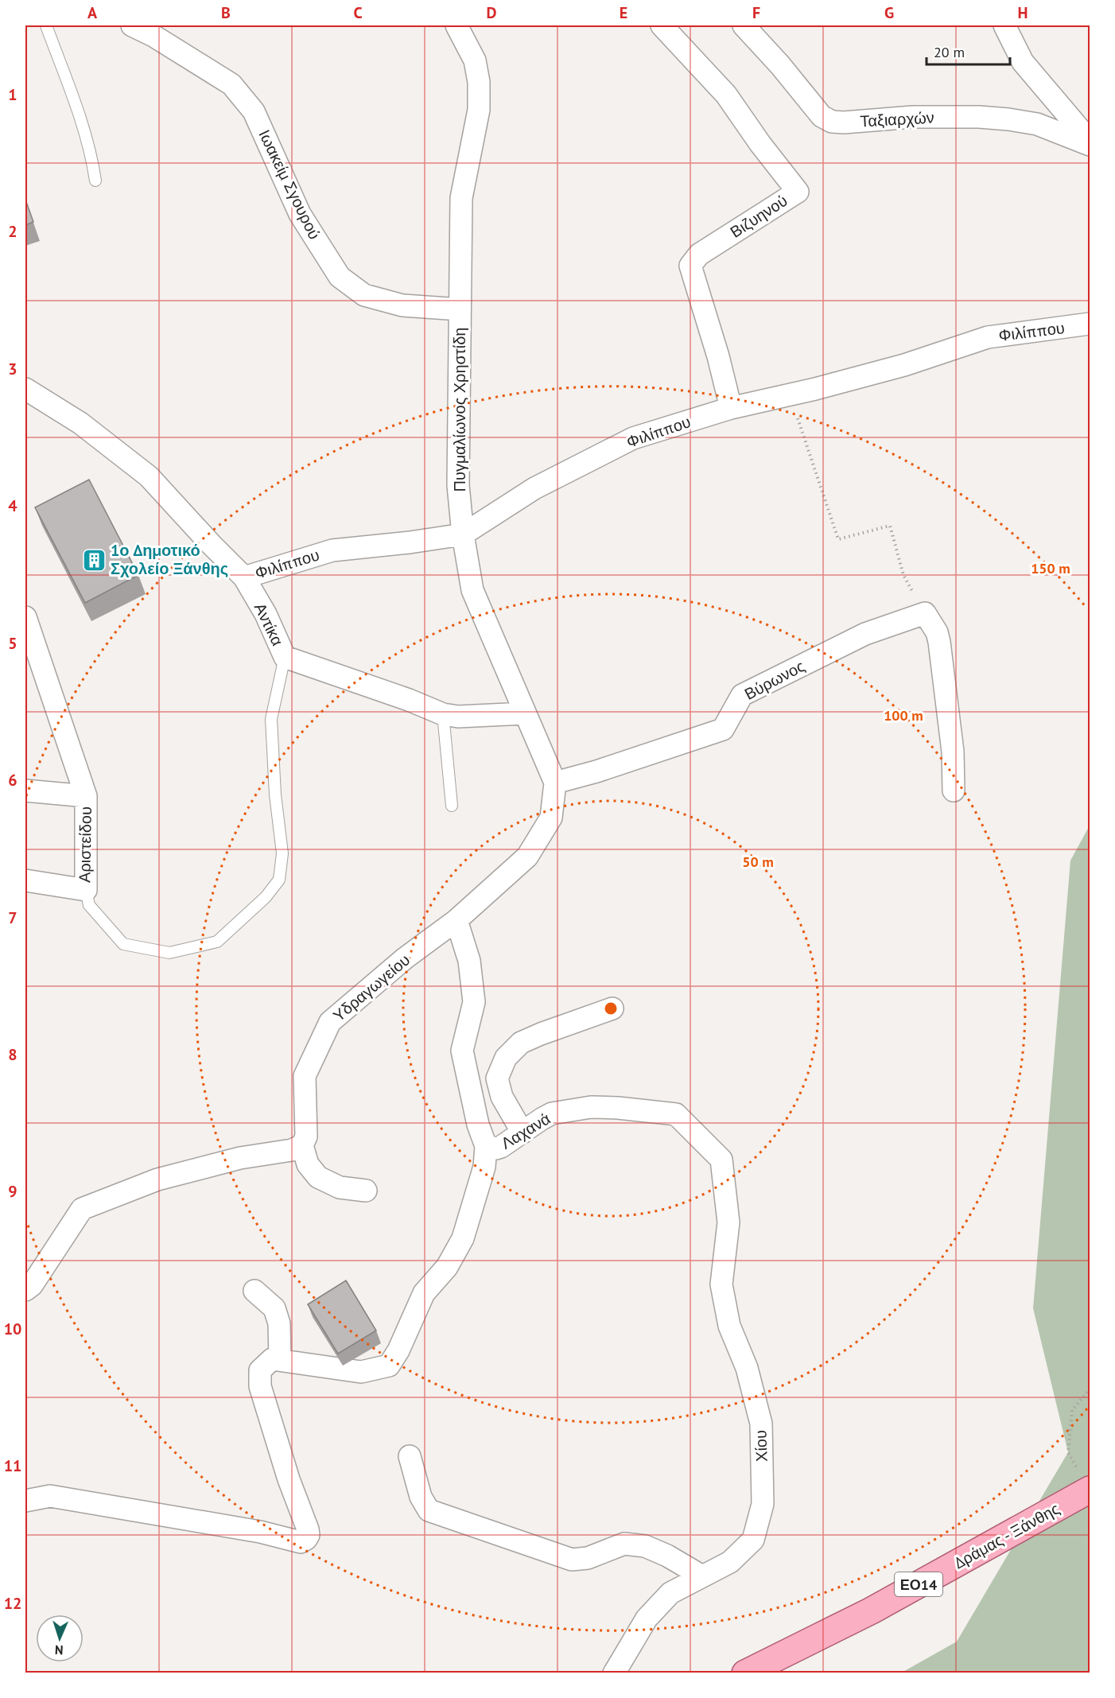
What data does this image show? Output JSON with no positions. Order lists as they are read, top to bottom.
{
  "streets": {
    "main road": ["Δράμας - Ξάνθης", "ΕΟ14"],
    "street": [
      "Ταξιαρχών",
      "Ιωακείμ Σγουρού",
      "Βιζυηνού",
      "Φιλίππου",
      "Πυγμαλίωνος Χρηστίδη",
      "Αντίκα",
      "Βύρωνος",
      "Αριστείδου",
      "Υδραγωγείου",
      "Λαχανά",
      "Χίου"
    ]
  },
  "crossings": [
    ["Ιωακείμ Σγουρού", "Πυγμαλίωνος Χρηστίδη"],
    ["Βιζυηνού", "Φιλίππου"],
    ["Φιλίππου", "Πυγμαλίωνος Χρηστίδη"],
    ["Φιλίππου", "Αντίκα"],
    ["Πυγμαλίωνος Χρηστίδη", "Αντίκα"],
    ["Πυγμαλίωνος Χρηστίδη", "Βύρωνος"],
    ["Πυγμαλίωνος Χρηστίδη", "Υδραγωγείου"],
    ["Βύρωνος", "Υδραγωγείου"],
    ["Υδραγωγείου", "Λαχανά"],
    ["Λαχανά", "Χίου"]
  ],
  "places": {
    "building": ["1ο Δημοτικό Σχολείο Ξάνθης"]
  },
  "scale_bar": "20 m",
  "north": "bottom",
  "grid": {
    "columns": [
      "A",
      "B",
      "C",
      "D",
      "E",
      "F",
      "G",
      "H"
    ],
    "rows": [
      "1",
      "2",
      "3",
      "4",
      "5",
      "6",
      "7",
      "8",
      "9",
      "10",
      "11",
      "12"
    ]
  },
  "rings": ["150 m", "100 m", "50 m"]
}
